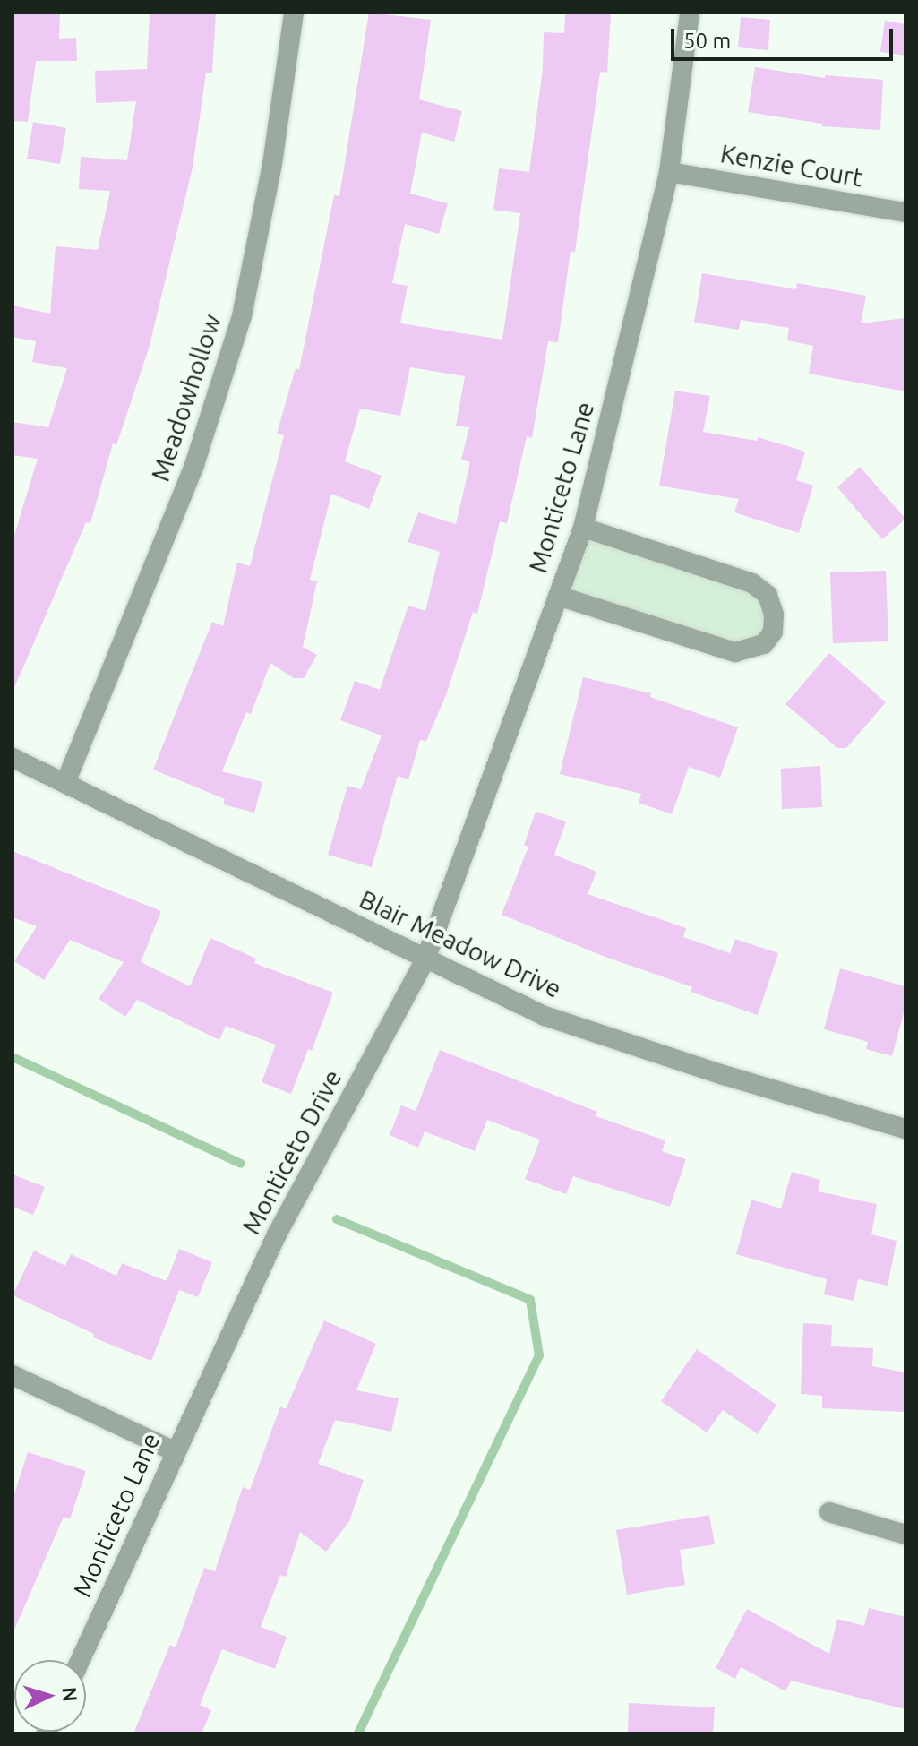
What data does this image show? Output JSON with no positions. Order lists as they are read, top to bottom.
{
  "streets": {
    "street": [
      "Kenzie Court",
      "Meadowhollow",
      "Monticeto Lane",
      "Blair Meadow Drive",
      "Monticeto Drive"
    ]
  },
  "crossings": [
    ["Kenzie Court", "Monticeto Lane"],
    ["Meadowhollow", "Blair Meadow Drive"],
    ["Monticeto Lane", "Blair Meadow Drive"],
    ["Monticeto Lane", "Monticeto Drive"],
    ["Blair Meadow Drive", "Monticeto Drive"]
  ],
  "scale_bar": "50 m",
  "north": "right"
}
